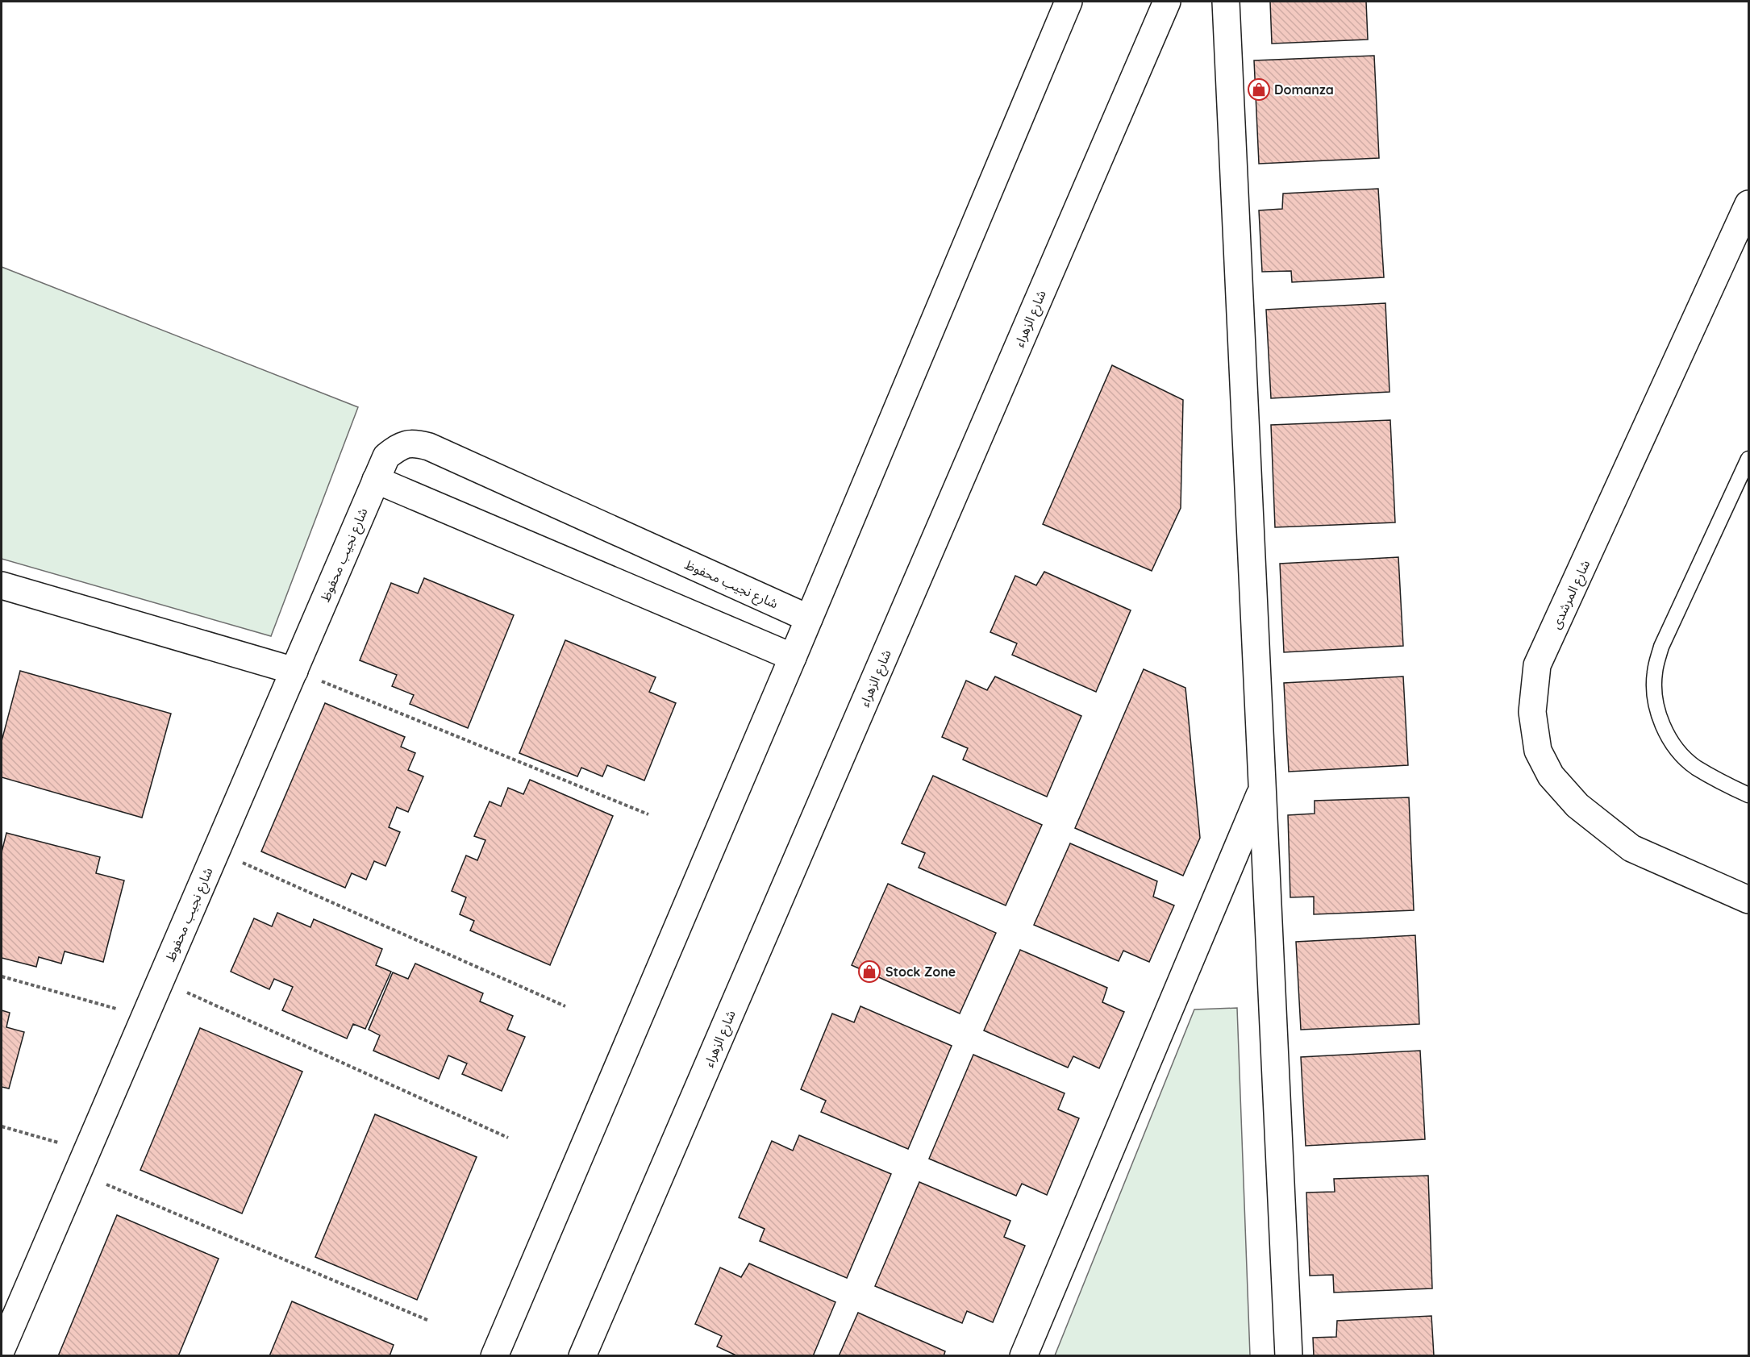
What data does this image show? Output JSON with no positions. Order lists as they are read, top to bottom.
{
  "streets": {
    "street": ["شارع الزهراء", "شارع نجيب محفوظ", "شارع المرشدى"]
  },
  "places": {
    "shop": ["Domanza", "Stock Zone"]
  }
}
